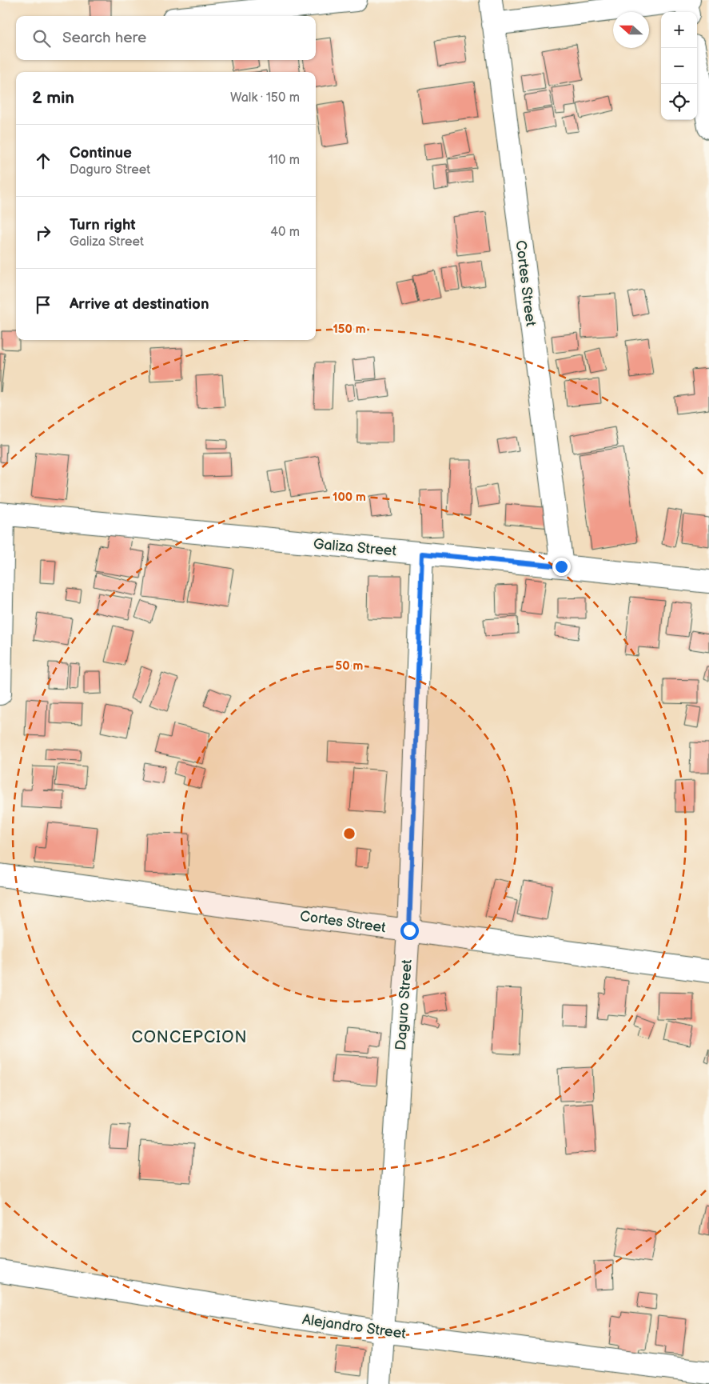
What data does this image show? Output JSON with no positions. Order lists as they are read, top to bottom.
{
  "streets": {
    "street": [
      "Cortes Street",
      "Galiza Street",
      "Daguro Street",
      "Alejandro Street"
    ]
  },
  "crossings": [
    ["Cortes Street", "Galiza Street"],
    ["Cortes Street", "Daguro Street"],
    ["Galiza Street", "Daguro Street"],
    ["Daguro Street", "Alejandro Street"]
  ],
  "districts": ["CONCEPCION"],
  "north": "left",
  "page": {
    "map_buttons": ["+", "−"],
    "search": "Search here",
    "heading": ["2 min", "Walk · 150 m"],
    "list": [
      ["Continue", "Daguro Street", "110 m"],
      ["Turn right", "Galiza Street", "40 m"],
      "Arrive at destination"
    ]
  },
  "rings": ["150 m", "100 m", "50 m"]
}
